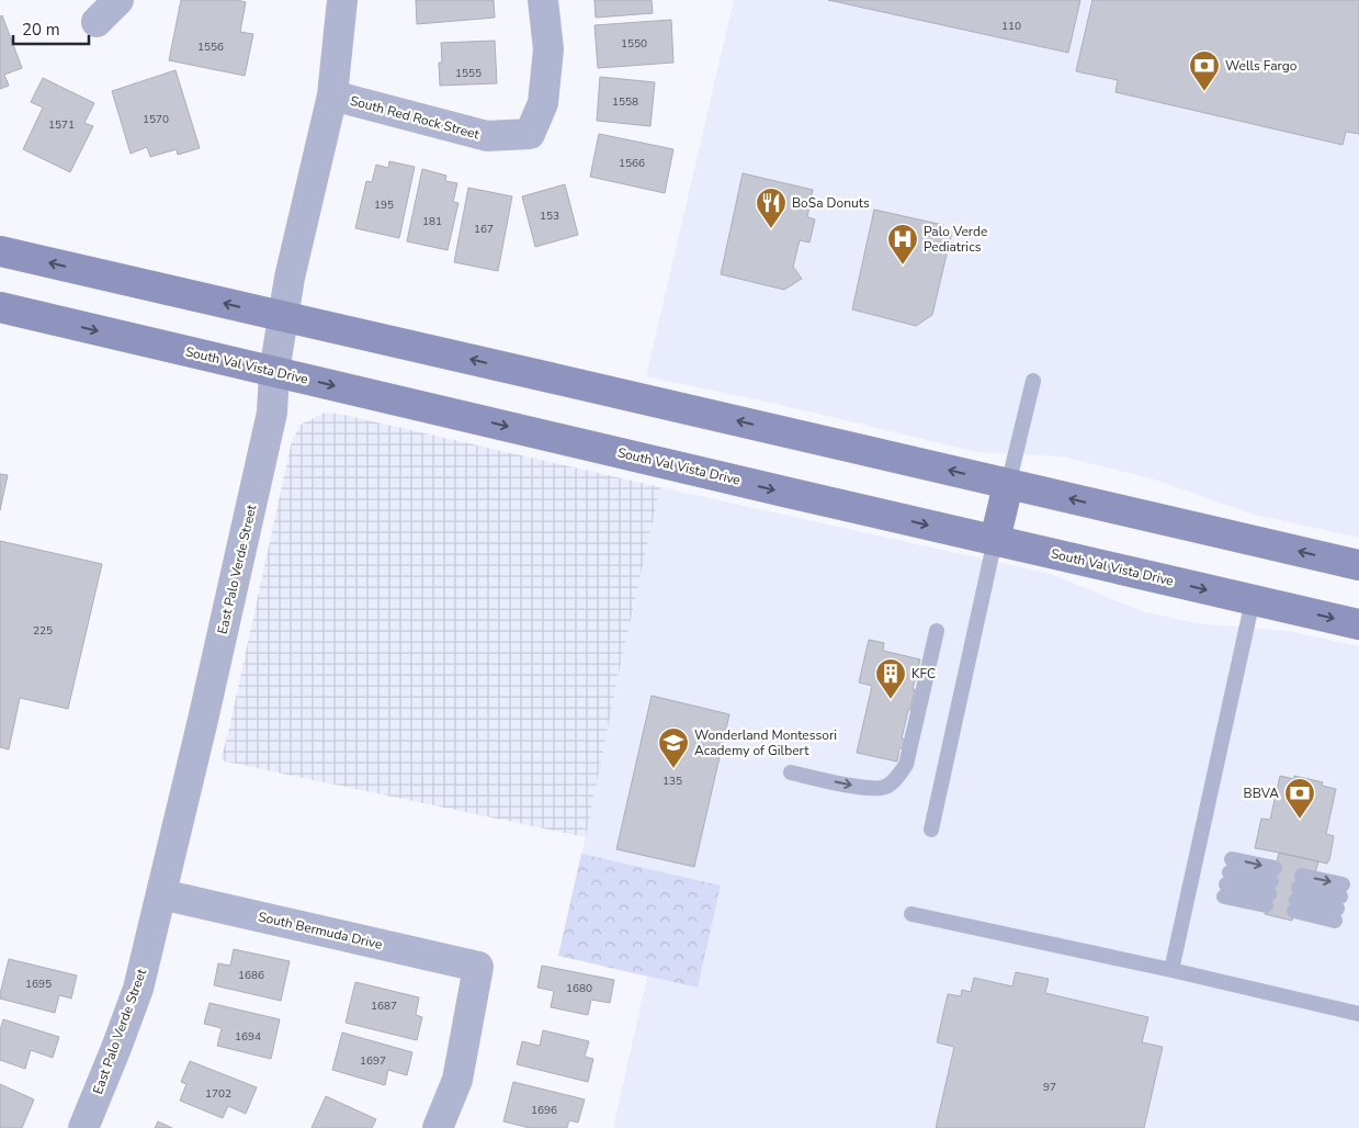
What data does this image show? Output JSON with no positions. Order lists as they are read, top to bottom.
{
  "streets": {
    "main road": ["South Val Vista Drive"],
    "street": ["South Red Rock Street", "East Palo Verde Street", "South Bermuda Drive"]
  },
  "crossings": [
    ["South Red Rock Street", "East Palo Verde Street"],
    ["South Val Vista Drive", "East Palo Verde Street"],
    ["East Palo Verde Street", "South Bermuda Drive"]
  ],
  "places": {
    "bank": ["Wells Fargo", "BBVA"],
    "restaurant": ["BoSa Donuts"],
    "hospital": ["Palo Verde Pediatrics"],
    "building": ["KFC"],
    "school or university": ["Wonderland Montessori Academy of Gilbert"]
  },
  "house_numbers": [
    "110",
    "1550",
    "1556",
    "1555",
    "1558",
    "1570",
    "1571",
    "1566",
    "195",
    "153",
    "181",
    "167",
    "225",
    "135",
    "1686",
    "1695",
    "1680",
    "1687",
    "1694",
    "1697",
    "97",
    "1702",
    "1696"
  ],
  "scale_bar": "20 m"
}
